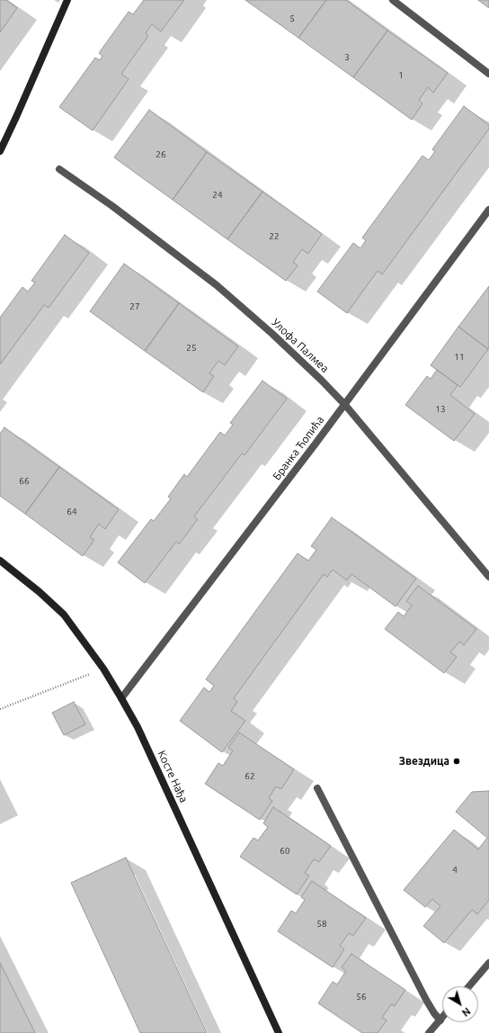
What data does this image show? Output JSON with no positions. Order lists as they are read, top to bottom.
{
  "streets": {
    "street": ["Улофа Палмеа", "Бранка Ћопића", "Косте Нађа"]
  },
  "crossings": [
    ["Улофа Палмеа", "Бранка Ћопића"],
    ["Бранка Ћопића", "Косте Нађа"]
  ],
  "places": ["Звездица"],
  "house_numbers": [
    "5",
    "3",
    "1",
    "26",
    "24",
    "22",
    "27",
    "25",
    "11",
    "13",
    "66",
    "64",
    "62",
    "60",
    "4",
    "58",
    "56"
  ],
  "north": "bottom right"
}
